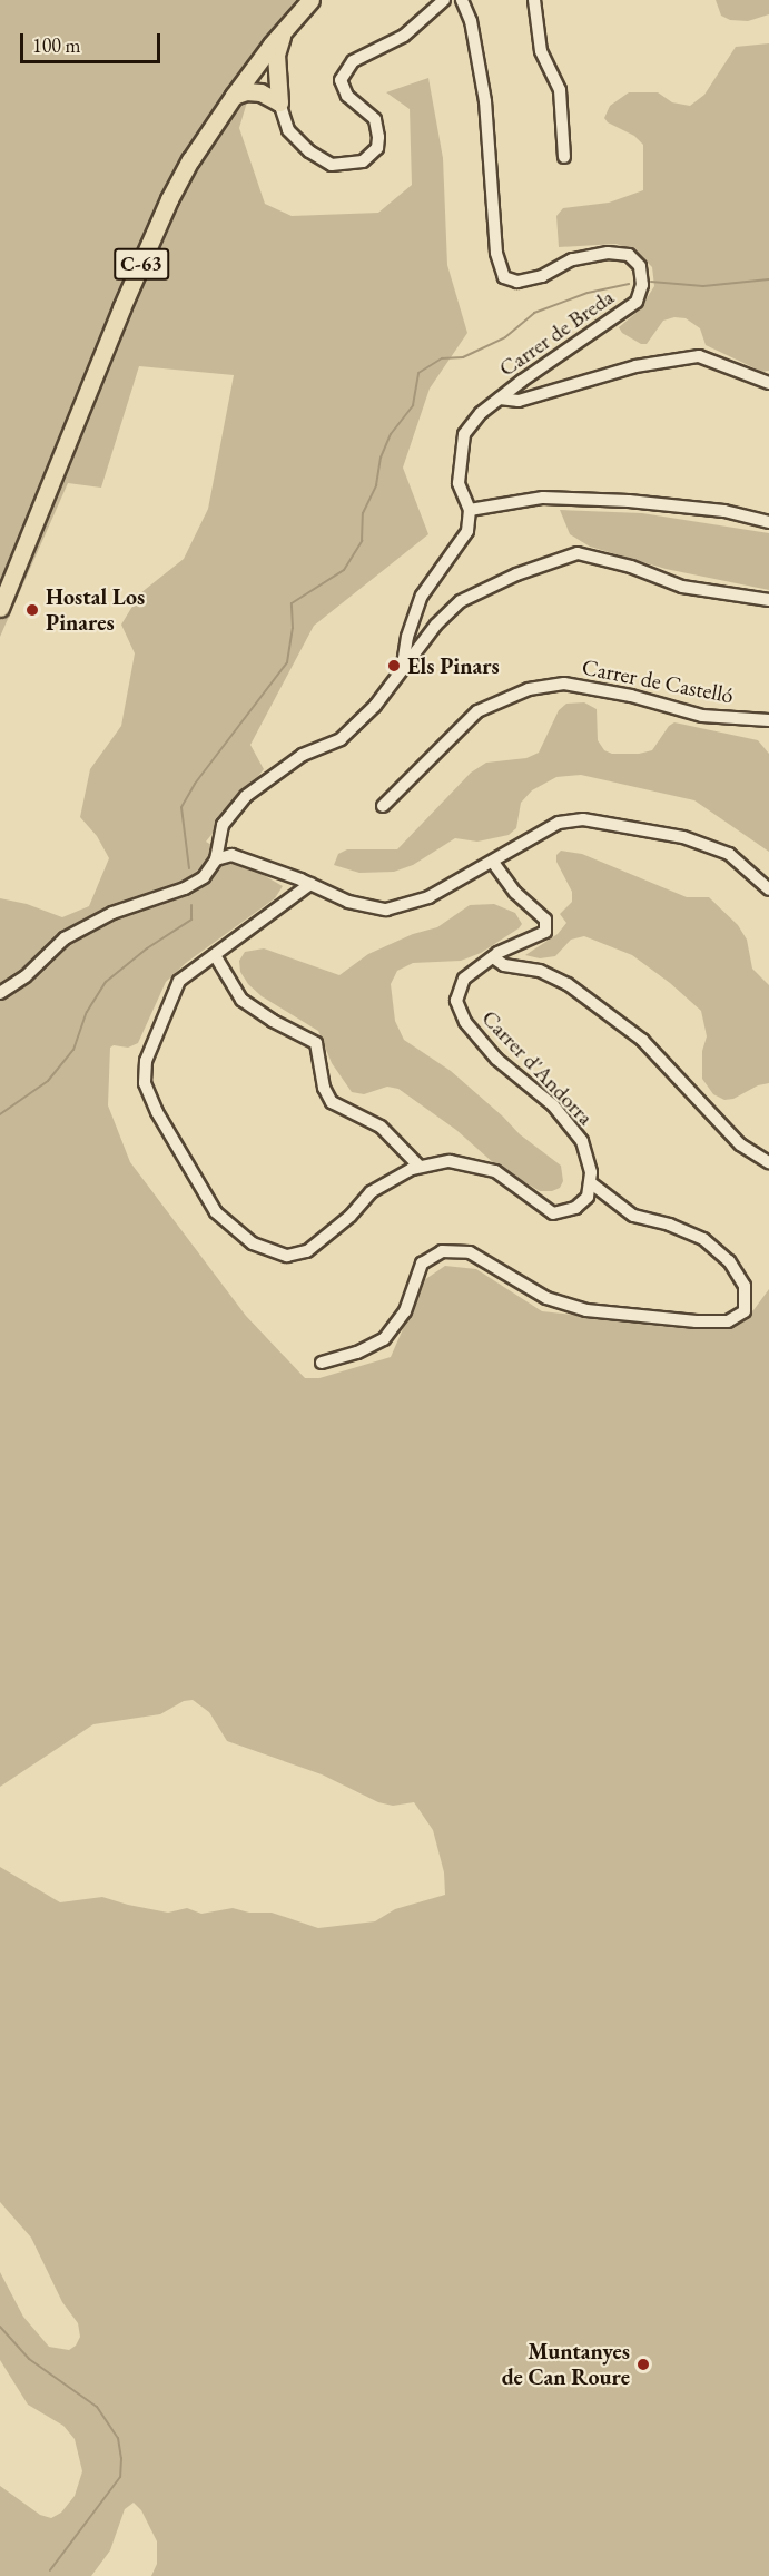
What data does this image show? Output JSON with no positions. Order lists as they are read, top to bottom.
{
  "streets": {
    "main road": ["C-63"],
    "street": ["Carrer de Breda", "Carrer de Castelló", "Carrer d'Andorra"]
  },
  "places": ["Hostal Los Pinares", "Els Pinars", "Muntanyes de Can Roure"],
  "scale_bar": "100 m"
}
